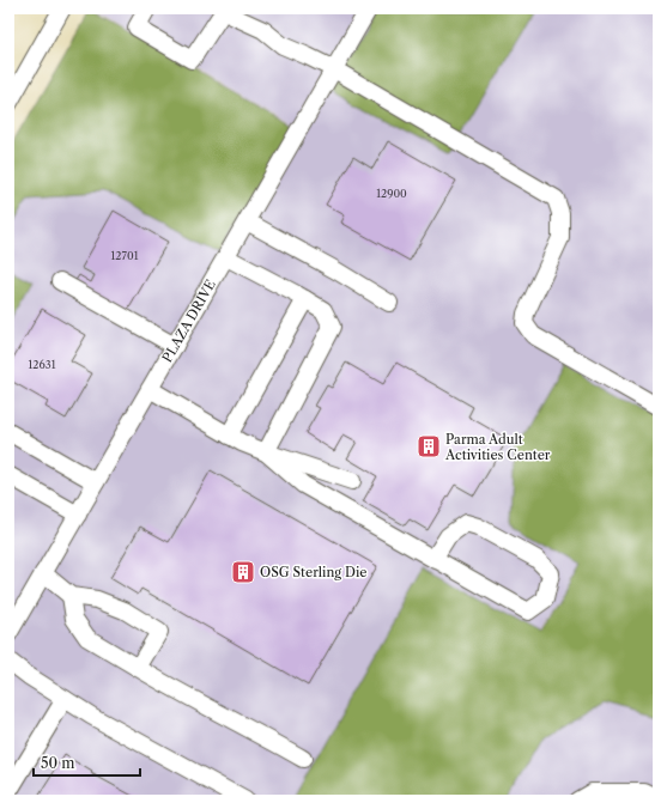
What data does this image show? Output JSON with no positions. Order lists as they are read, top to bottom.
{
  "streets": {
    "street": ["PLAZA DRIVE"]
  },
  "places": {
    "building": ["Parma Adult Activities Center", "OSG Sterling Die"]
  },
  "house_numbers": ["12900", "12701", "12631"],
  "scale_bar": "50 m"
}
